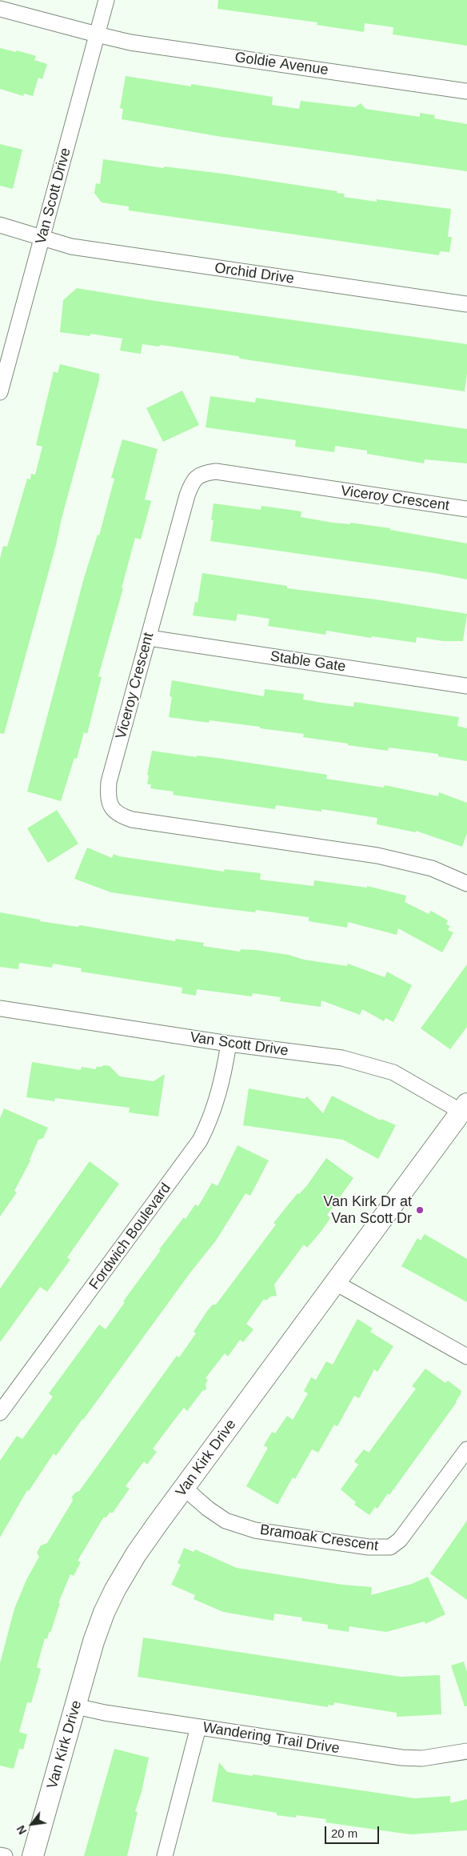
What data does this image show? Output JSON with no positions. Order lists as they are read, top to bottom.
{
  "streets": {
    "street": [
      "Goldie Avenue",
      "Van Scott Drive",
      "Orchid Drive",
      "Viceroy Crescent",
      "Stable Gate",
      "Fordwich Boulevard",
      "Van Kirk Drive",
      "Bramoak Crescent",
      "Wandering Trail Drive"
    ]
  },
  "crossings": [
    ["Goldie Avenue", "Van Scott Drive"],
    ["Van Scott Drive", "Orchid Drive"],
    ["Van Scott Drive", "Fordwich Boulevard"],
    ["Van Scott Drive", "Van Kirk Drive"],
    ["Viceroy Crescent", "Stable Gate"],
    ["Van Kirk Drive", "Bramoak Crescent"],
    ["Van Kirk Drive", "Wandering Trail Drive"]
  ],
  "places": ["Van Kirk Dr at Van Scott Dr"],
  "scale_bar": "20 m",
  "north": "bottom left"
}
